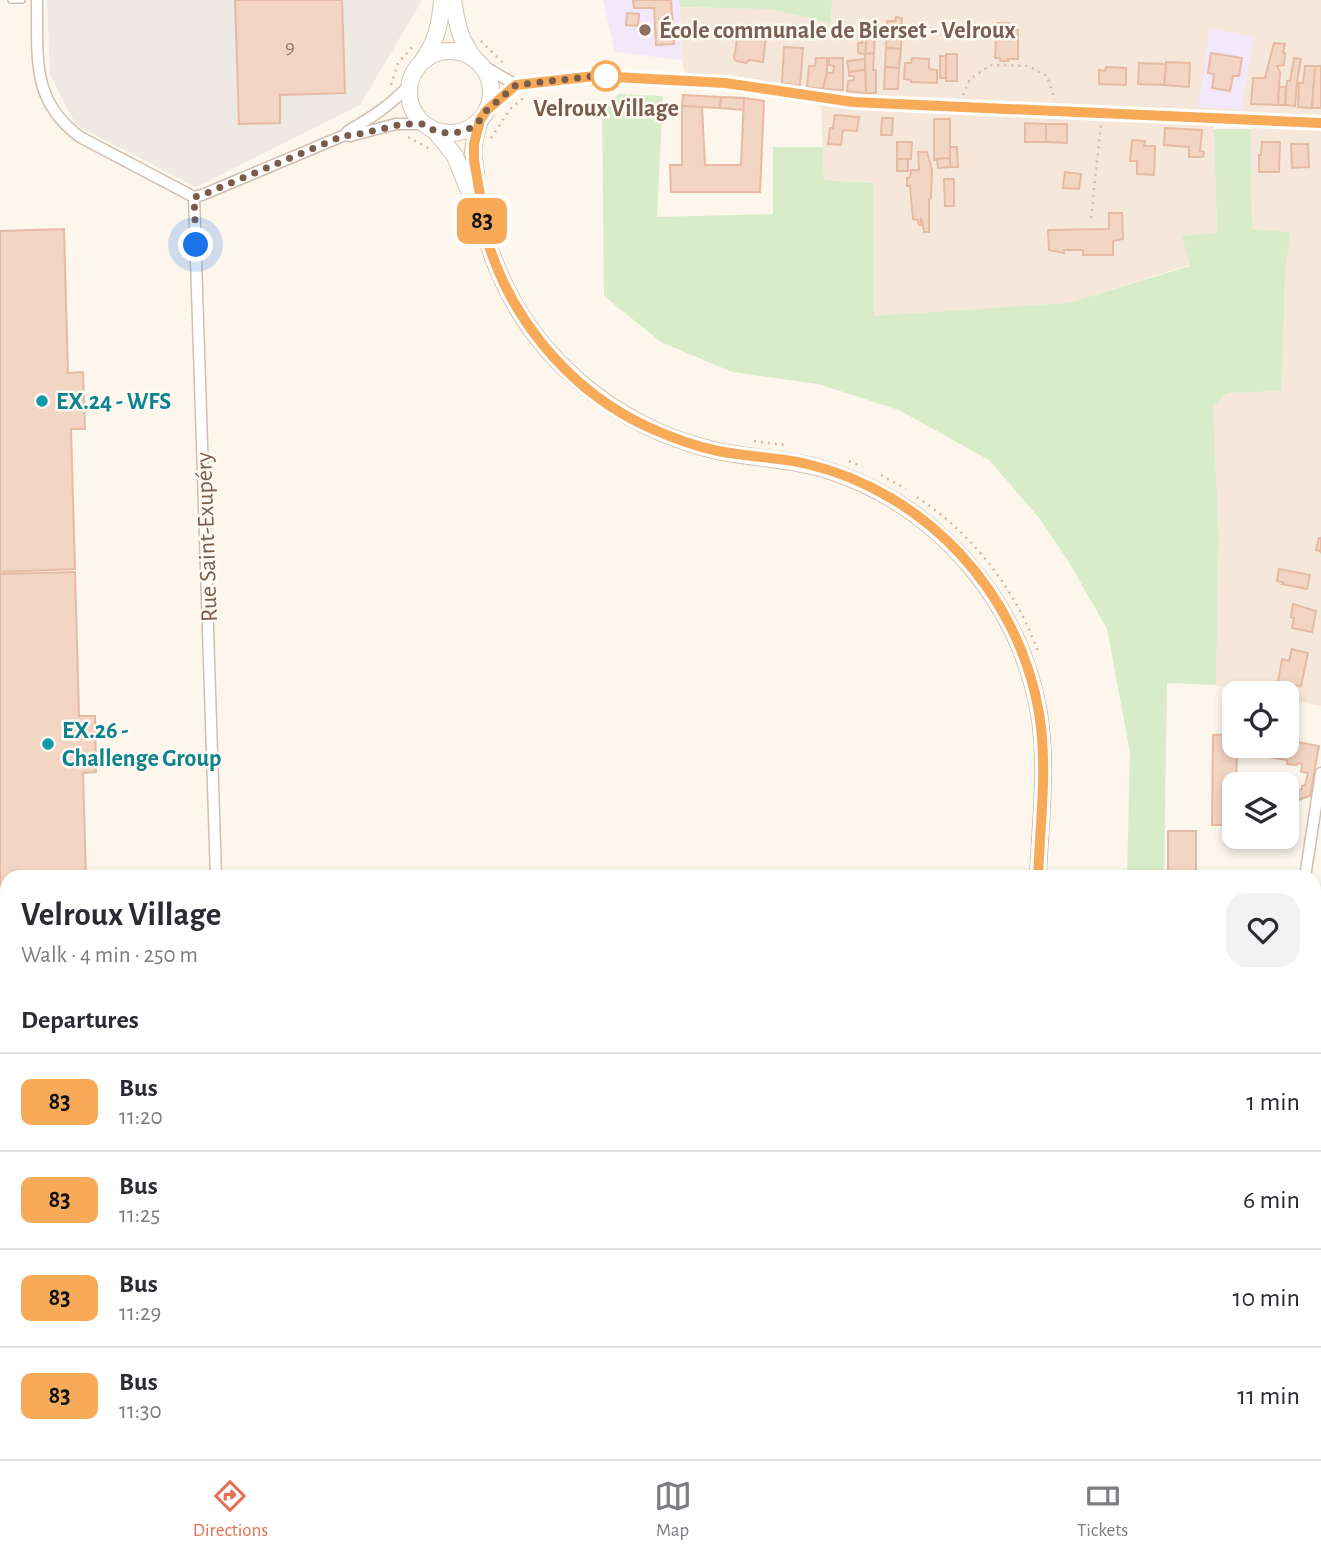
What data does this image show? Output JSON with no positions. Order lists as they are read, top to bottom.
{
  "streets": {
    "street": ["Rue Saint-Exupéry"]
  },
  "places": [
    "École communale de Bierset - Velroux",
    "Velroux Village",
    "EX.24 - WFS",
    "EX.26 - Challenge Group"
  ],
  "lines": ["bus line 83"],
  "house_numbers": ["9"],
  "page": {
    "on_map": "83",
    "heading": [
      ["Velroux Village", "Walk · 4 min · 250 m"],
      "Departures"
    ],
    "list": [
      {
        "mark": "83",
        "name": "Bus",
        "note": "11:20",
        "value": "1 min"
      },
      {
        "mark": "83",
        "name": "Bus",
        "note": "11:25",
        "value": "6 min"
      },
      {
        "mark": "83",
        "name": "Bus",
        "note": "11:29",
        "value": "10 min"
      },
      {
        "mark": "83",
        "name": "Bus",
        "note": "11:30",
        "value": "11 min"
      }
    ],
    "tabs": ["Directions", "Map", "Tickets"]
  }
}
